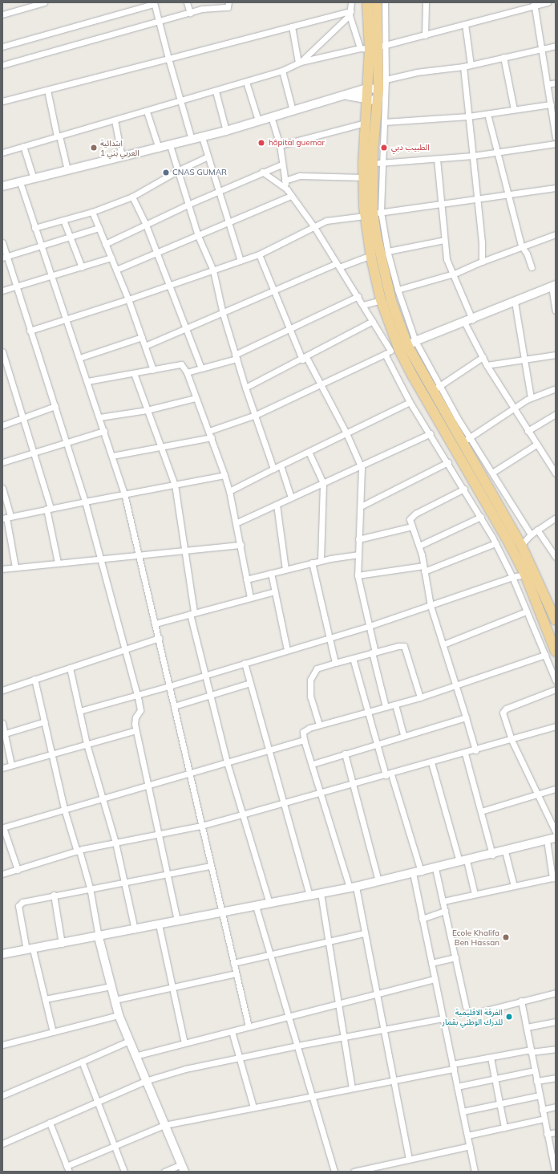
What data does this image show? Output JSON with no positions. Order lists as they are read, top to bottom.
{
  "places": [
    "hôpital guemar",
    "ابتدائية العربي بني 1",
    "الطبيب دبي",
    "CNAS GUMAR",
    "Ecole Khalifa Ben Hassan",
    "الفرقة الاقليمية للدرك الوطني بقمار"
  ]
}
